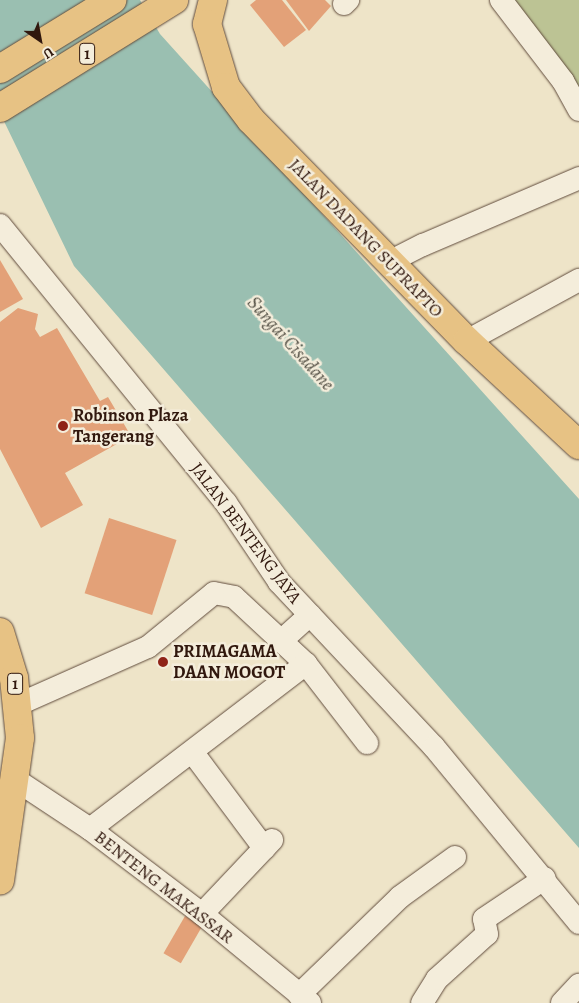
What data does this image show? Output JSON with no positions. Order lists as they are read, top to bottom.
{
  "streets": {
    "main road": ["1", "JALAN DADANG SUPRAPTO"],
    "street": ["JALAN BENTENG JAYA", "BENTENG MAKASSAR"]
  },
  "crossings": [
    ["1", "BENTENG MAKASSAR"]
  ],
  "water": ["Sungai Cisadane"],
  "places": ["Robinson Plaza Tangerang", "PRIMAGAMA DAAN MOGOT"],
  "north": "bottom right"
}
